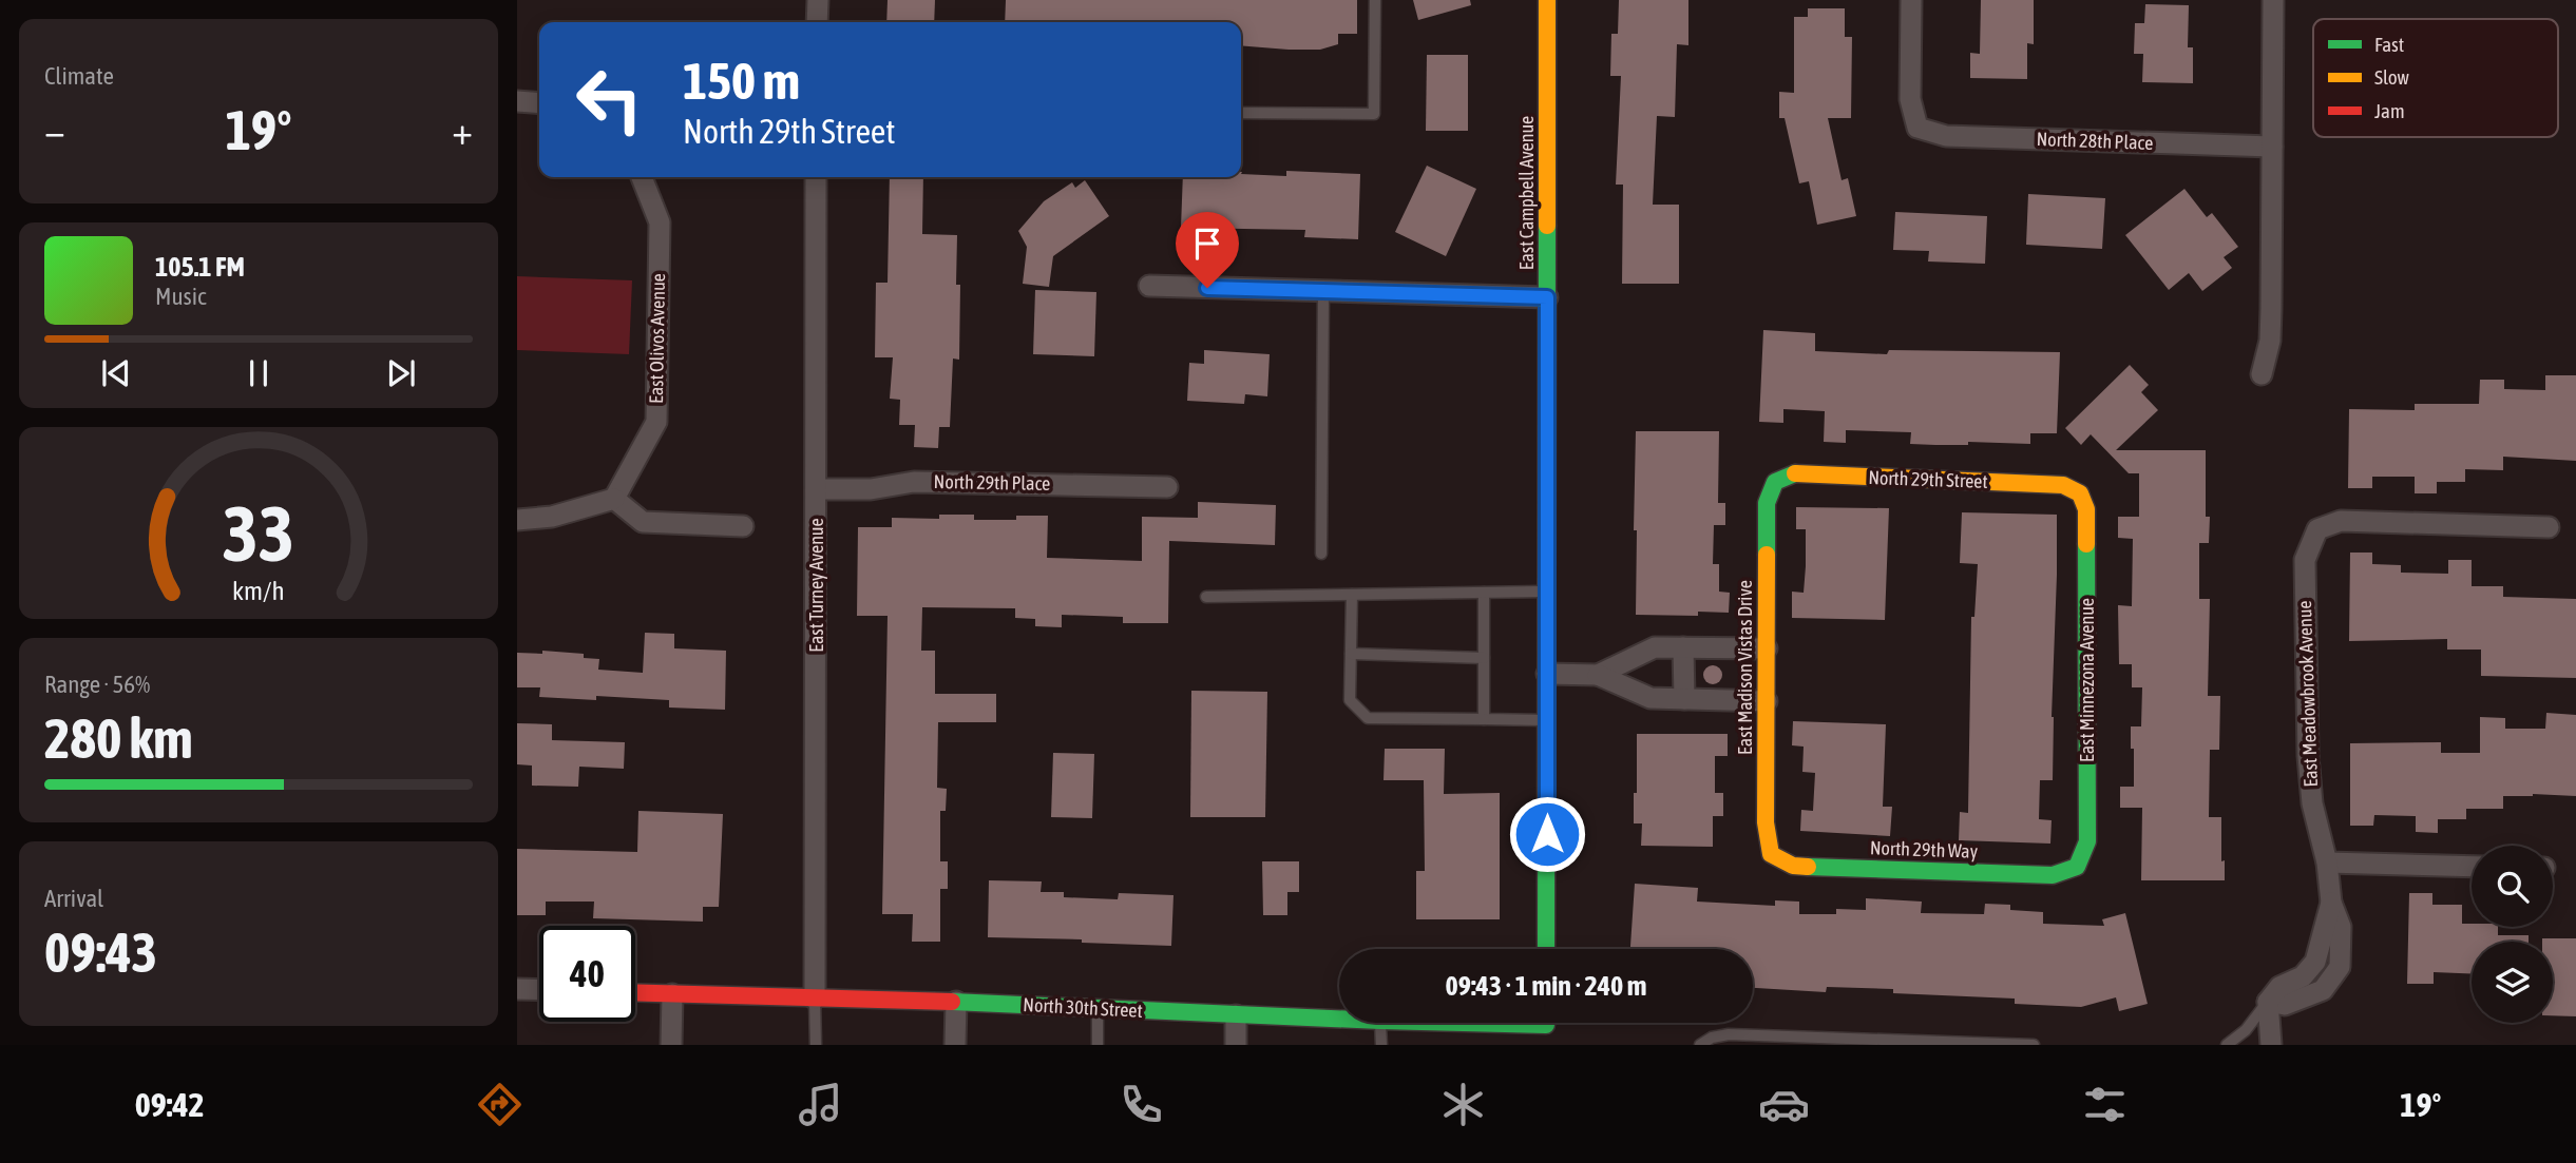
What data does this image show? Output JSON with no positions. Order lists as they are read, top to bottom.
{
  "streets": {
    "street": [
      "North 28th Place",
      "East Campbell Avenue",
      "East Olivos Avenue",
      "North 29th Street",
      "North 29th Place",
      "East Turney Avenue",
      "East Madison Vistas Drive",
      "East Minnezona Avenue",
      "East Meadowbrook Avenue",
      "North 29th Way",
      "North 30th Street"
    ]
  },
  "crossings": [
    ["North 29th Street", "East Madison Vistas Drive"],
    ["North 29th Street", "East Minnezona Avenue"],
    ["North 29th Place", "East Turney Avenue"],
    ["East Turney Avenue", "North 30th Street"],
    ["East Madison Vistas Drive", "North 29th Way"],
    ["East Minnezona Avenue", "North 29th Way"]
  ],
  "legend": ["Fast", "Slow", "Jam"],
  "page": {
    "tile": [
      "Climate",
      ["Range · 56%", "280 km"],
      ["Arrival", "09:43"]
    ],
    "turn": ["150 m", "North 29th Street"],
    "heat": ["−", "19°", "+"],
    "song": ["105.1 FM", "Music"],
    "limit": "40",
    "trip": "09:43 · 1 min · 240 m",
    "tabs": ["09:42", "19°"],
    "gauge": ["33", "km/h"]
  }
}
